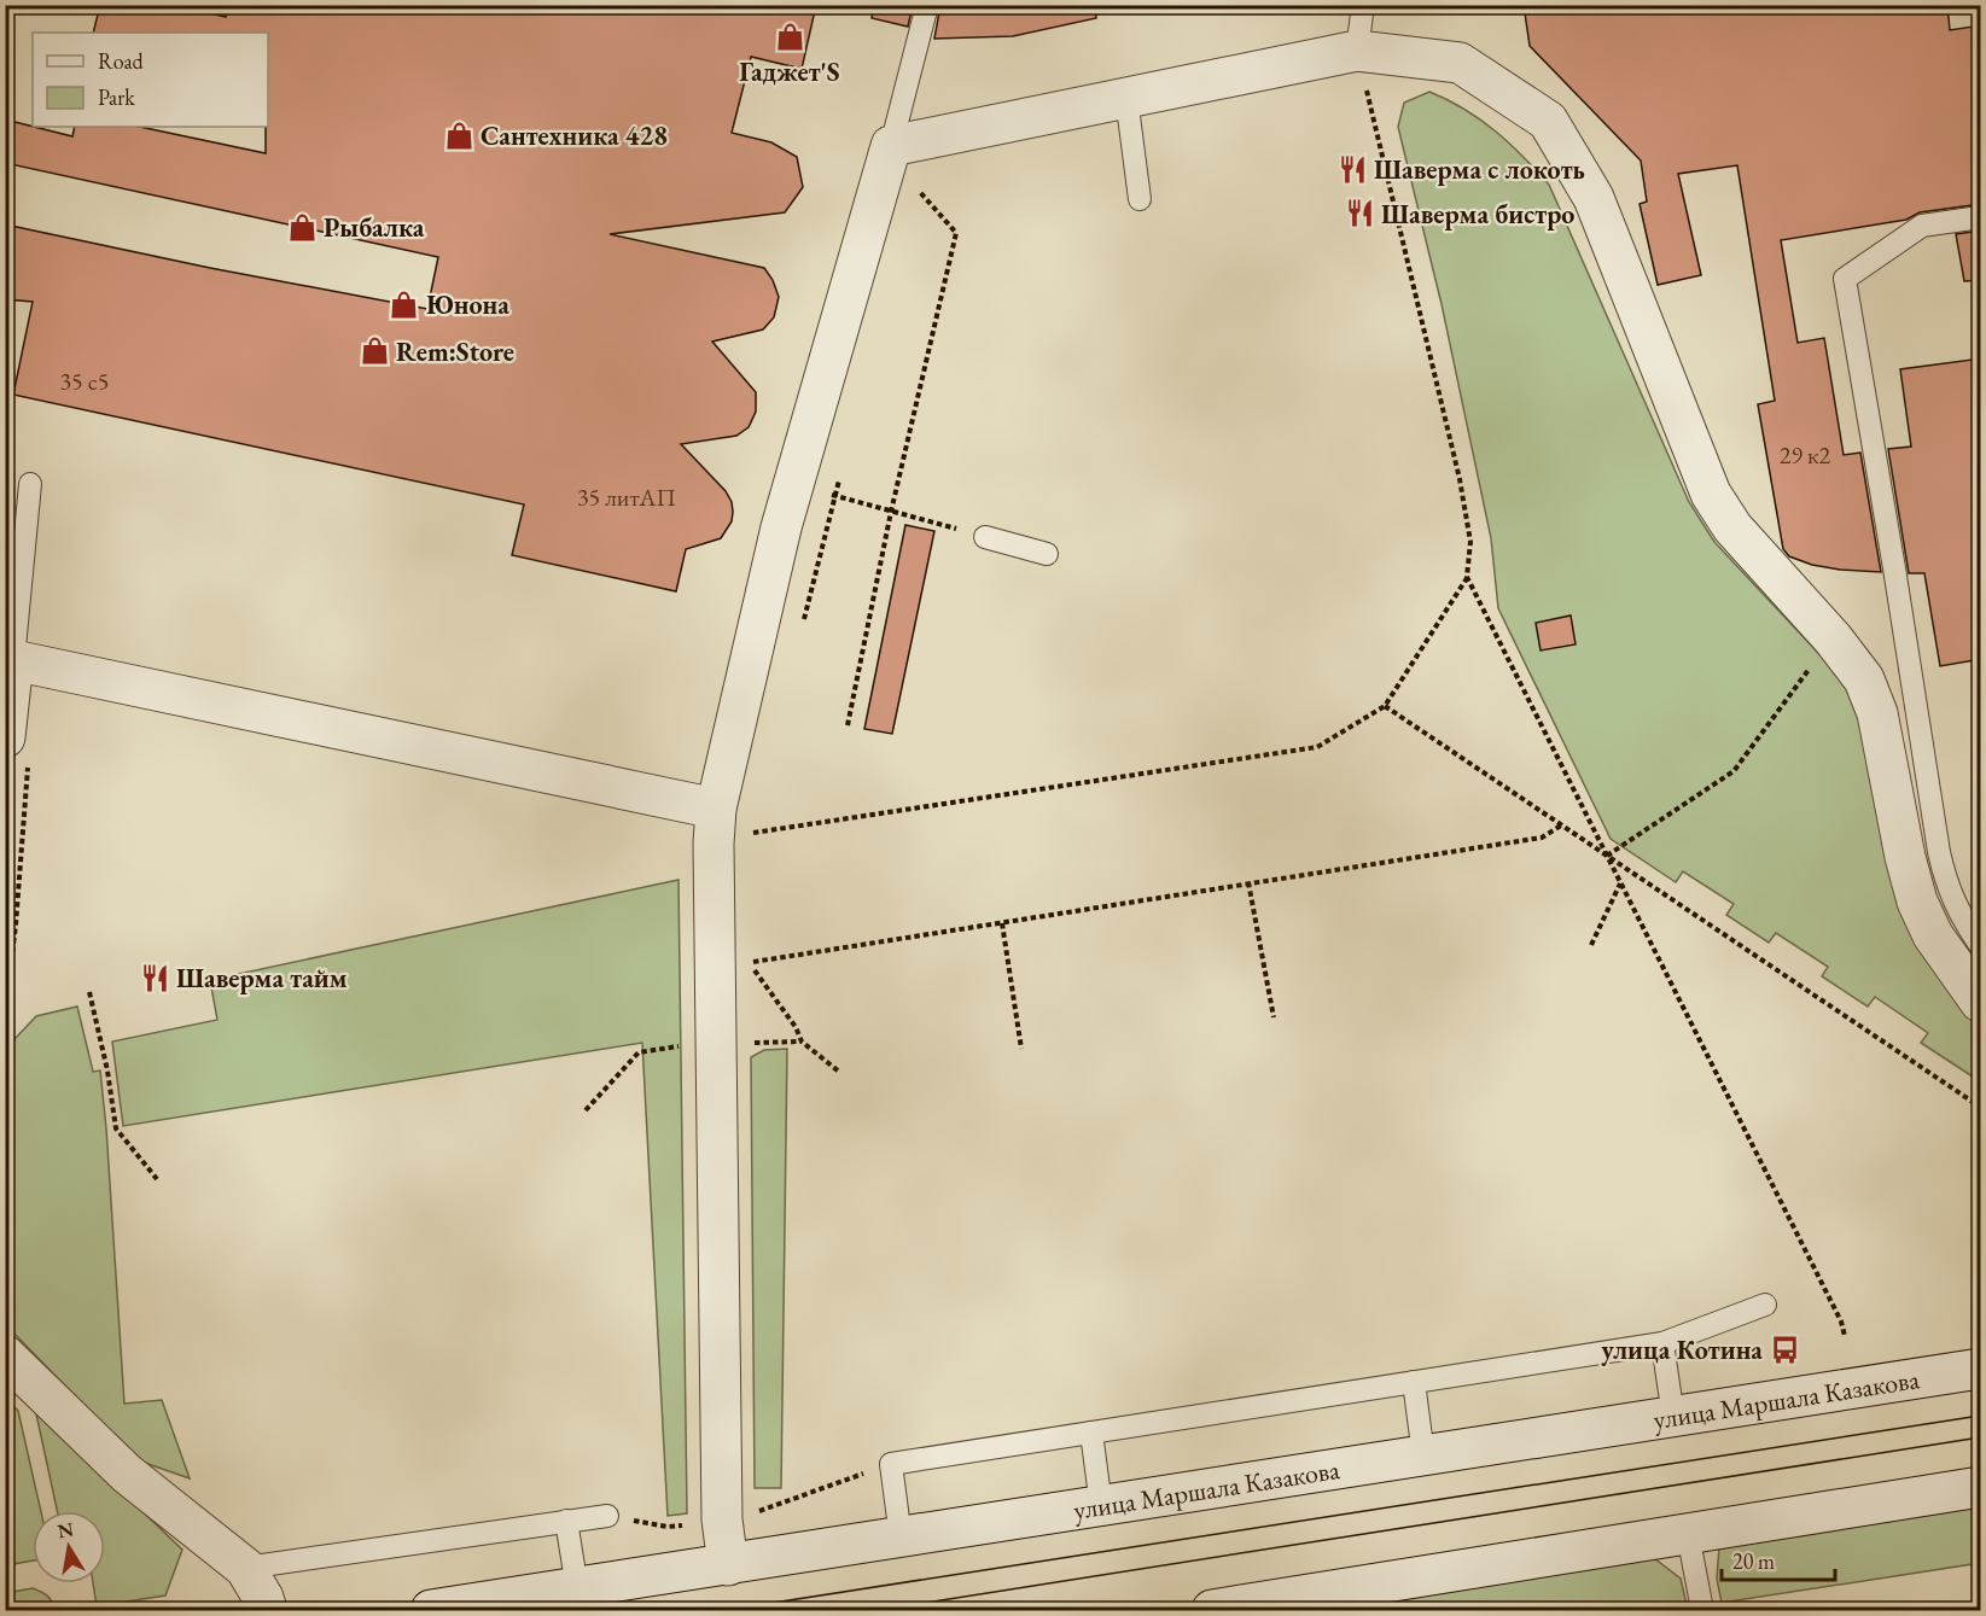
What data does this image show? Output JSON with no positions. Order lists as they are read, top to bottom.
{
  "streets": {
    "street": ["улица Маршала Казакова"]
  },
  "places": {
    "shop": [
      "Гаджет'S",
      "Сантехника 428",
      "Рыбалка",
      "Юнона",
      "Rem:Store"
    ],
    "restaurant": ["Шаверма с локоть", "Шаверма бистро", "Шаверма тайм"],
    "bus stop": ["улица Котина"]
  },
  "house_numbers": ["35 с5", "29 к2", "35 литАП"],
  "legend": ["Road", "Park"],
  "scale_bar": "20 m",
  "north": "top"
}
